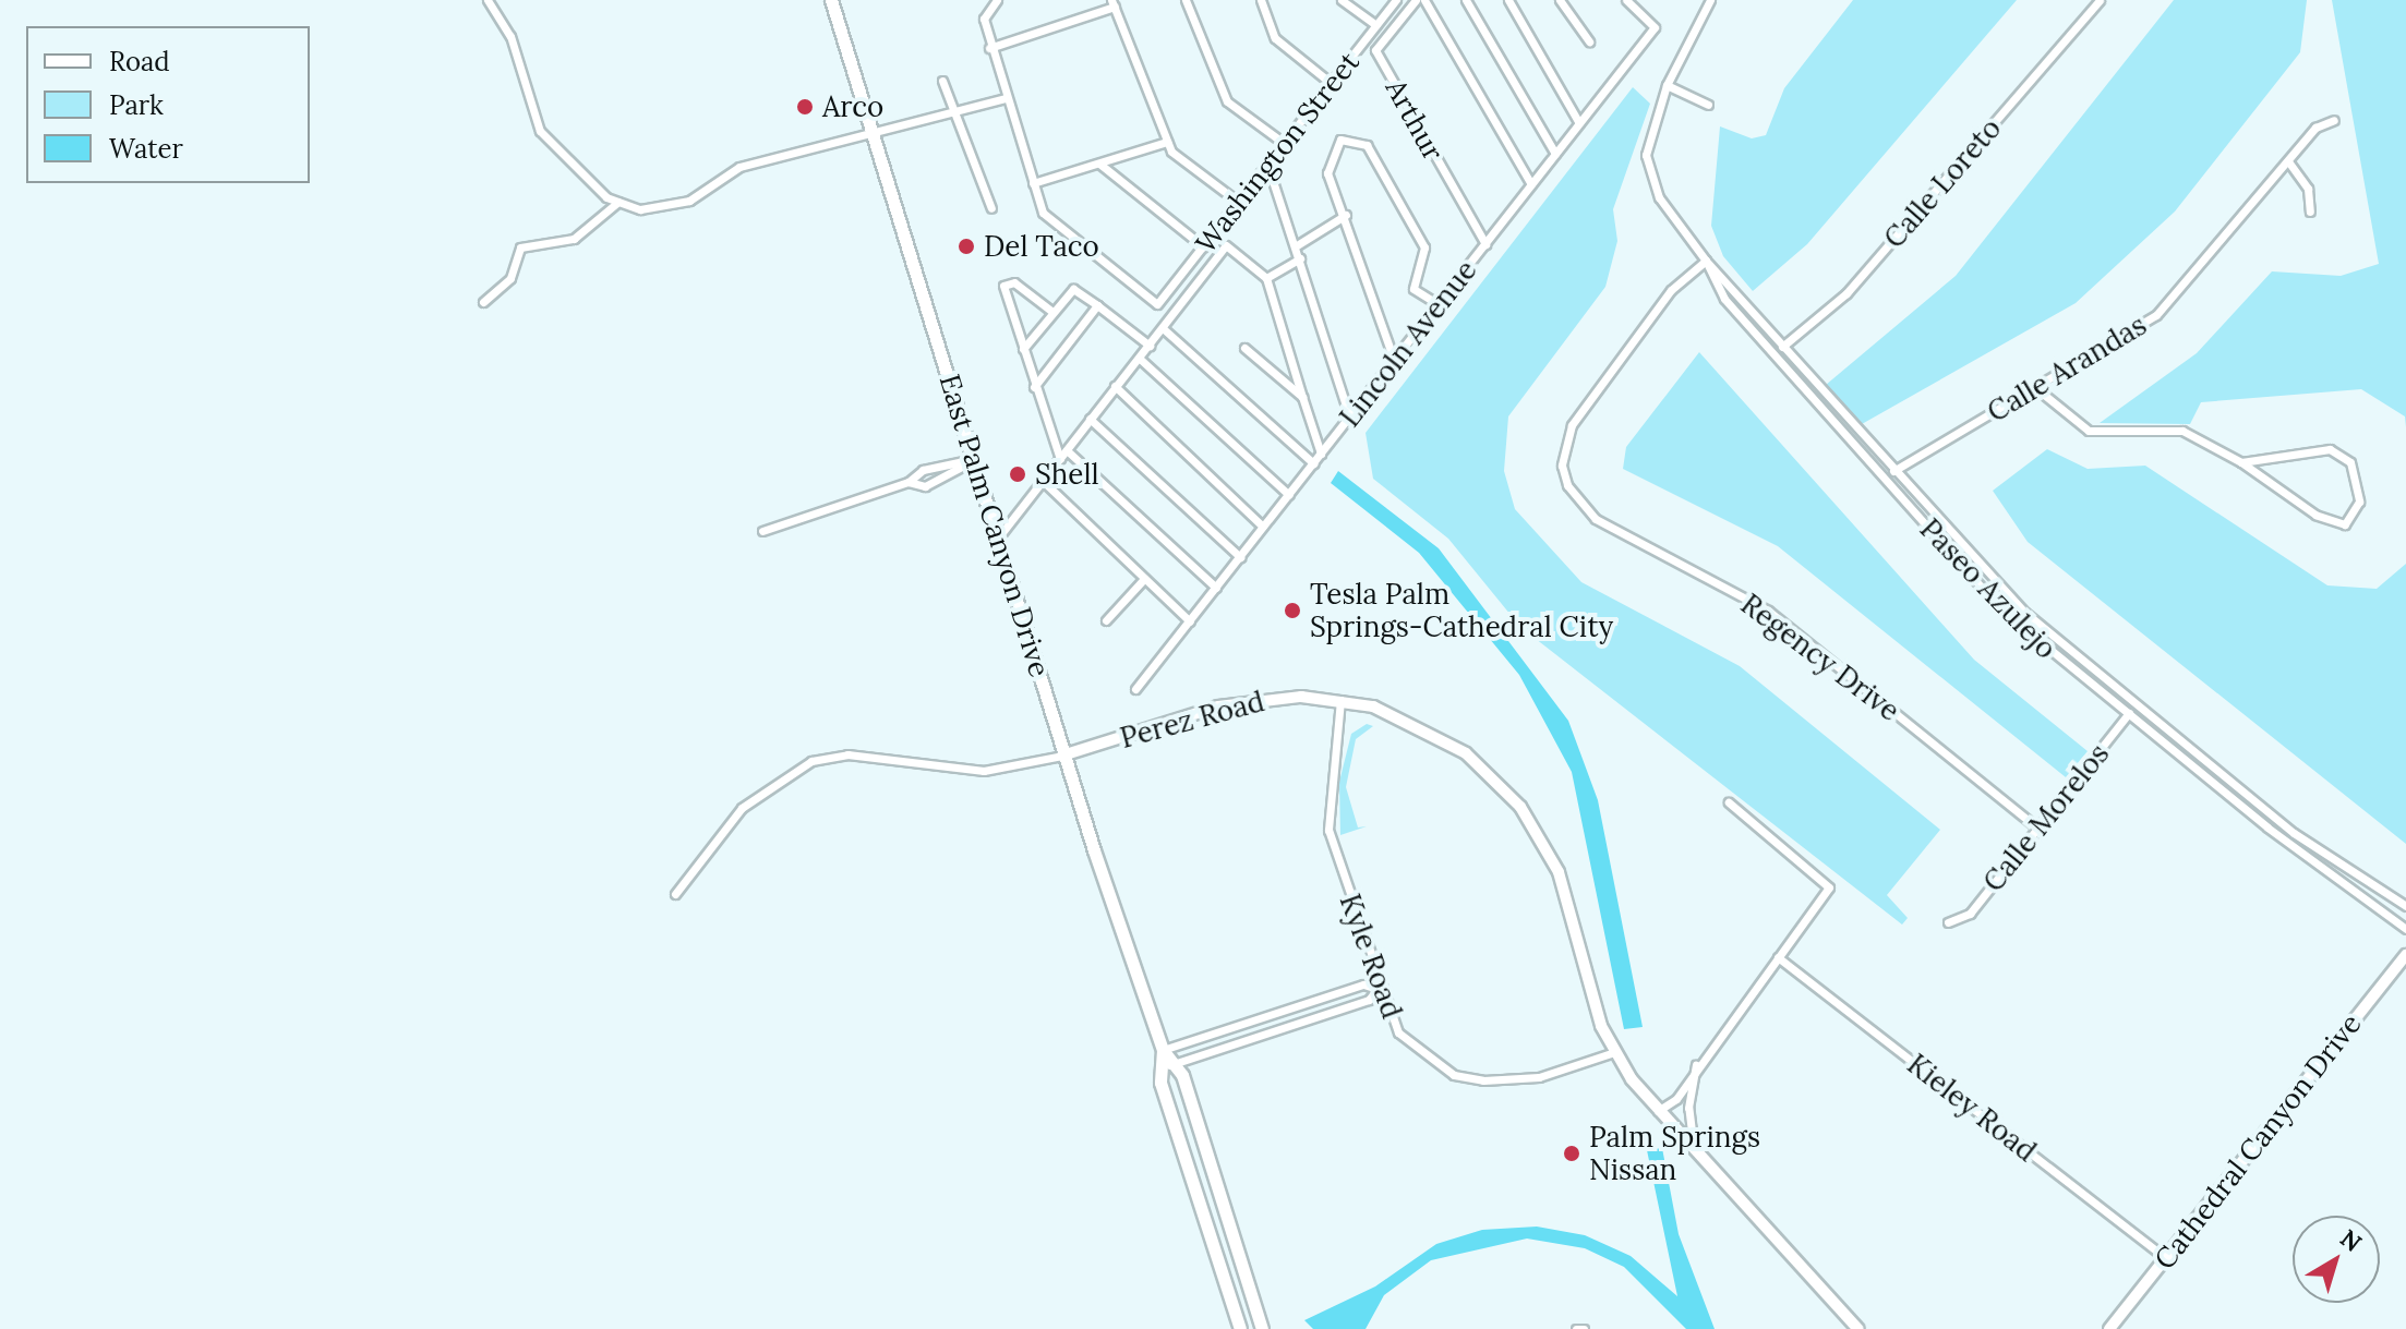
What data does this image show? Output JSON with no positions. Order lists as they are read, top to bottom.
{
  "streets": {
    "main road": ["East Palm Canyon Drive", "Perez Road", "Cathedral Canyon Drive"],
    "street": [
      "Arthur",
      "Washington Street",
      "Calle Loreto",
      "Lincoln Avenue",
      "Calle Arandas",
      "Paseo Azulejo",
      "Regency Drive",
      "Calle Morelos",
      "Kyle Road",
      "Kieley Road"
    ]
  },
  "crossings": [
    ["Arthur", "Lincoln Avenue"],
    ["Calle Loreto", "Paseo Azulejo"],
    ["Calle Arandas", "Paseo Azulejo"],
    ["East Palm Canyon Drive", "Perez Road"],
    ["Paseo Azulejo", "Regency Drive"],
    ["Paseo Azulejo", "Calle Morelos"],
    ["Regency Drive", "Calle Morelos"],
    ["Perez Road", "Kyle Road"],
    ["Kieley Road", "Cathedral Canyon Drive"]
  ],
  "places": [
    "Arco",
    "Del Taco",
    "Shell",
    "Tesla Palm Springs-Cathedral City",
    "Palm Springs Nissan"
  ],
  "legend": ["Road", "Park", "Water"],
  "north": "top right"
}
